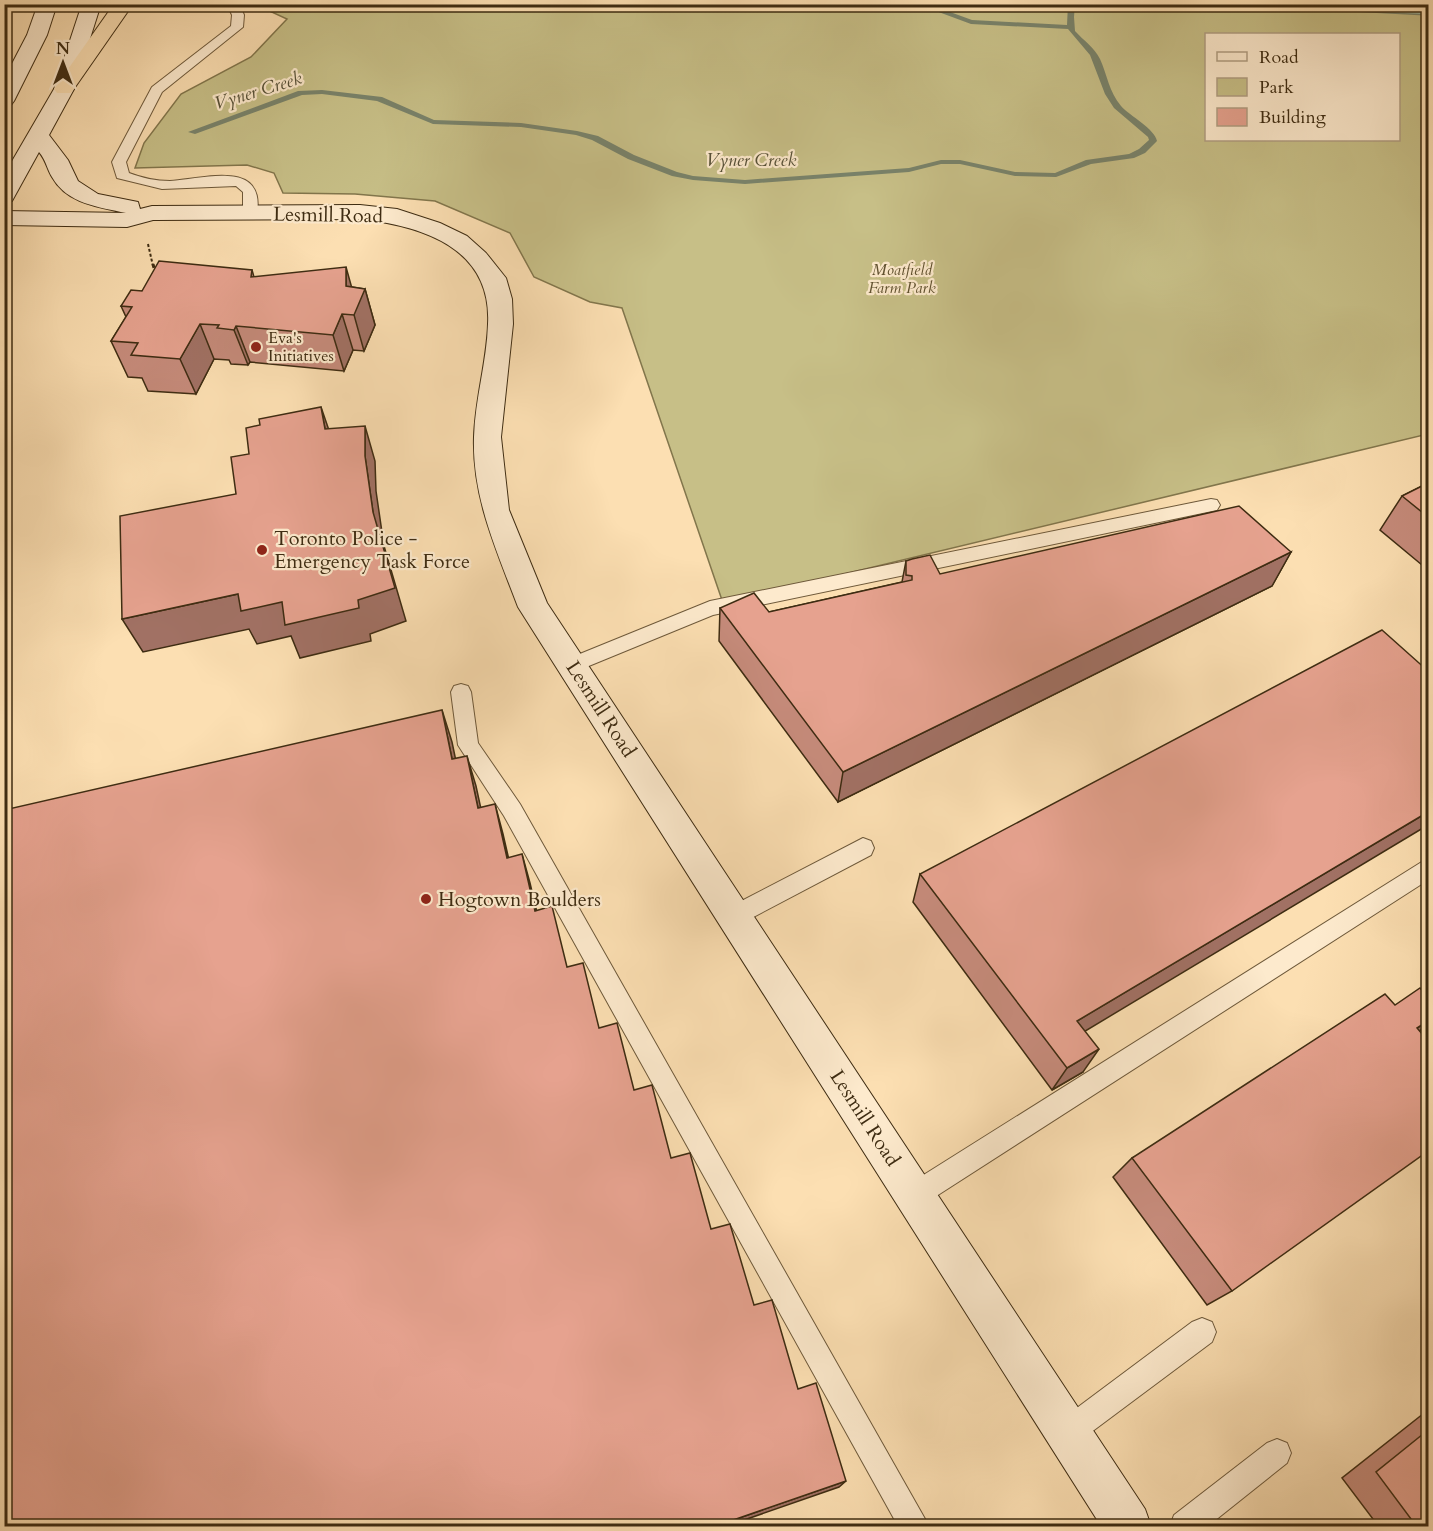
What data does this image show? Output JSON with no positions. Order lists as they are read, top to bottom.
{
  "streets": {
    "street": ["Lesmill Road"]
  },
  "water": ["Vyner Creek"],
  "parks": ["Moatfield Farm Park"],
  "places": ["Eva's Initiatives", "Toronto Police - Emergency Task Force", "Hogtown Boulders"],
  "legend": ["Road", "Park", "Building"],
  "north": "top"
}
